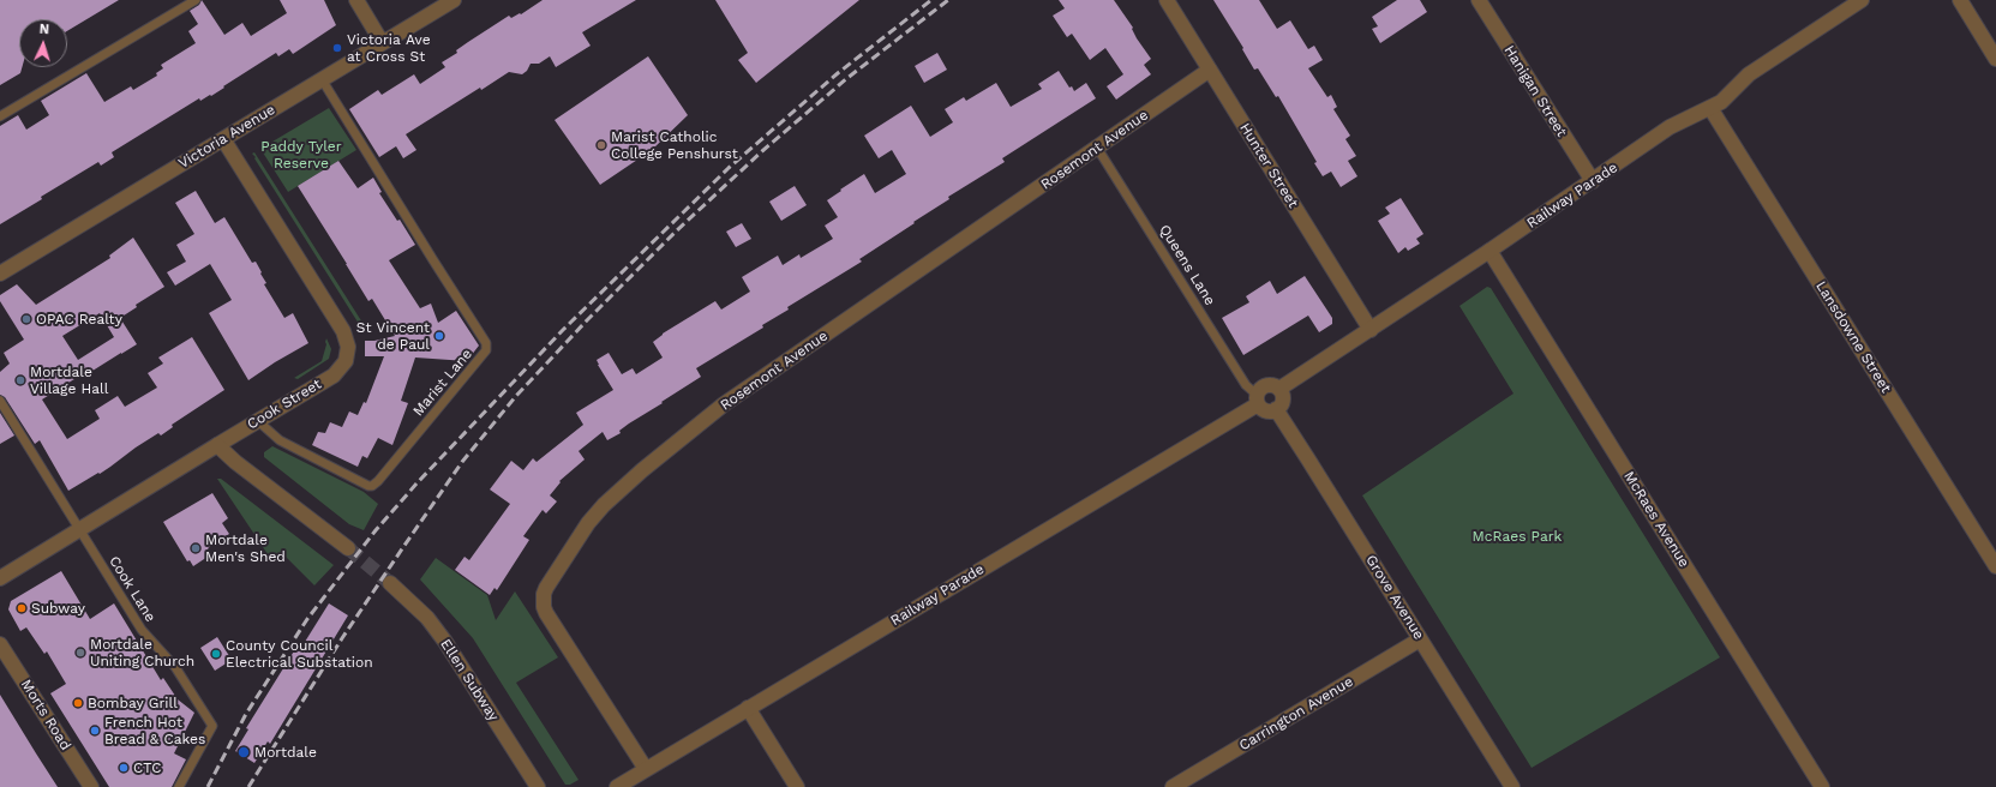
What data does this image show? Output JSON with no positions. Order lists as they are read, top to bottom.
{
  "streets": {
    "street": [
      "Hanigan Street",
      "Victoria Avenue",
      "Rosemont Avenue",
      "Hunter Street",
      "Railway Parade",
      "Lansdowne Street",
      "Cook Street",
      "McRaes Avenue",
      "Grove Avenue",
      "Ellen Subway",
      "Carrington Avenue",
      "Morts Road"
    ],
    "lane": ["Queens Lane", "Marist Lane", "Cook Lane"]
  },
  "crossings": [
    ["Hanigan Street", "Railway Parade"],
    ["Victoria Avenue", "Marist Lane"],
    ["Victoria Avenue", "Cook Street"],
    ["Rosemont Avenue", "Hunter Street"],
    ["Rosemont Avenue", "Railway Parade"],
    ["Rosemont Avenue", "Queens Lane"],
    ["Hunter Street", "Railway Parade"],
    ["Railway Parade", "Queens Lane"],
    ["Railway Parade", "Lansdowne Street"],
    ["Railway Parade", "McRaes Avenue"],
    ["Railway Parade", "Grove Avenue"],
    ["Queens Lane", "Grove Avenue"],
    ["Marist Lane", "Cook Street"],
    ["Cook Street", "Cook Lane"],
    ["Grove Avenue", "Carrington Avenue"]
  ],
  "parks": ["Paddy Tyler Reserve", "McRaes Park"],
  "places": [
    "Victoria Ave at Cross St",
    "Marist Catholic College Penshurst",
    "OPAC Realty",
    "St Vincent de Paul",
    "Mortdale Village Hall",
    "Mortdale Men's Shed",
    "Subway",
    "Mortdale Uniting Church",
    "County Council Electrical Substation",
    "Bombay Grill",
    "French Hot Bread & Cakes",
    "Mortdale",
    "CTC"
  ],
  "north": "top"
}
